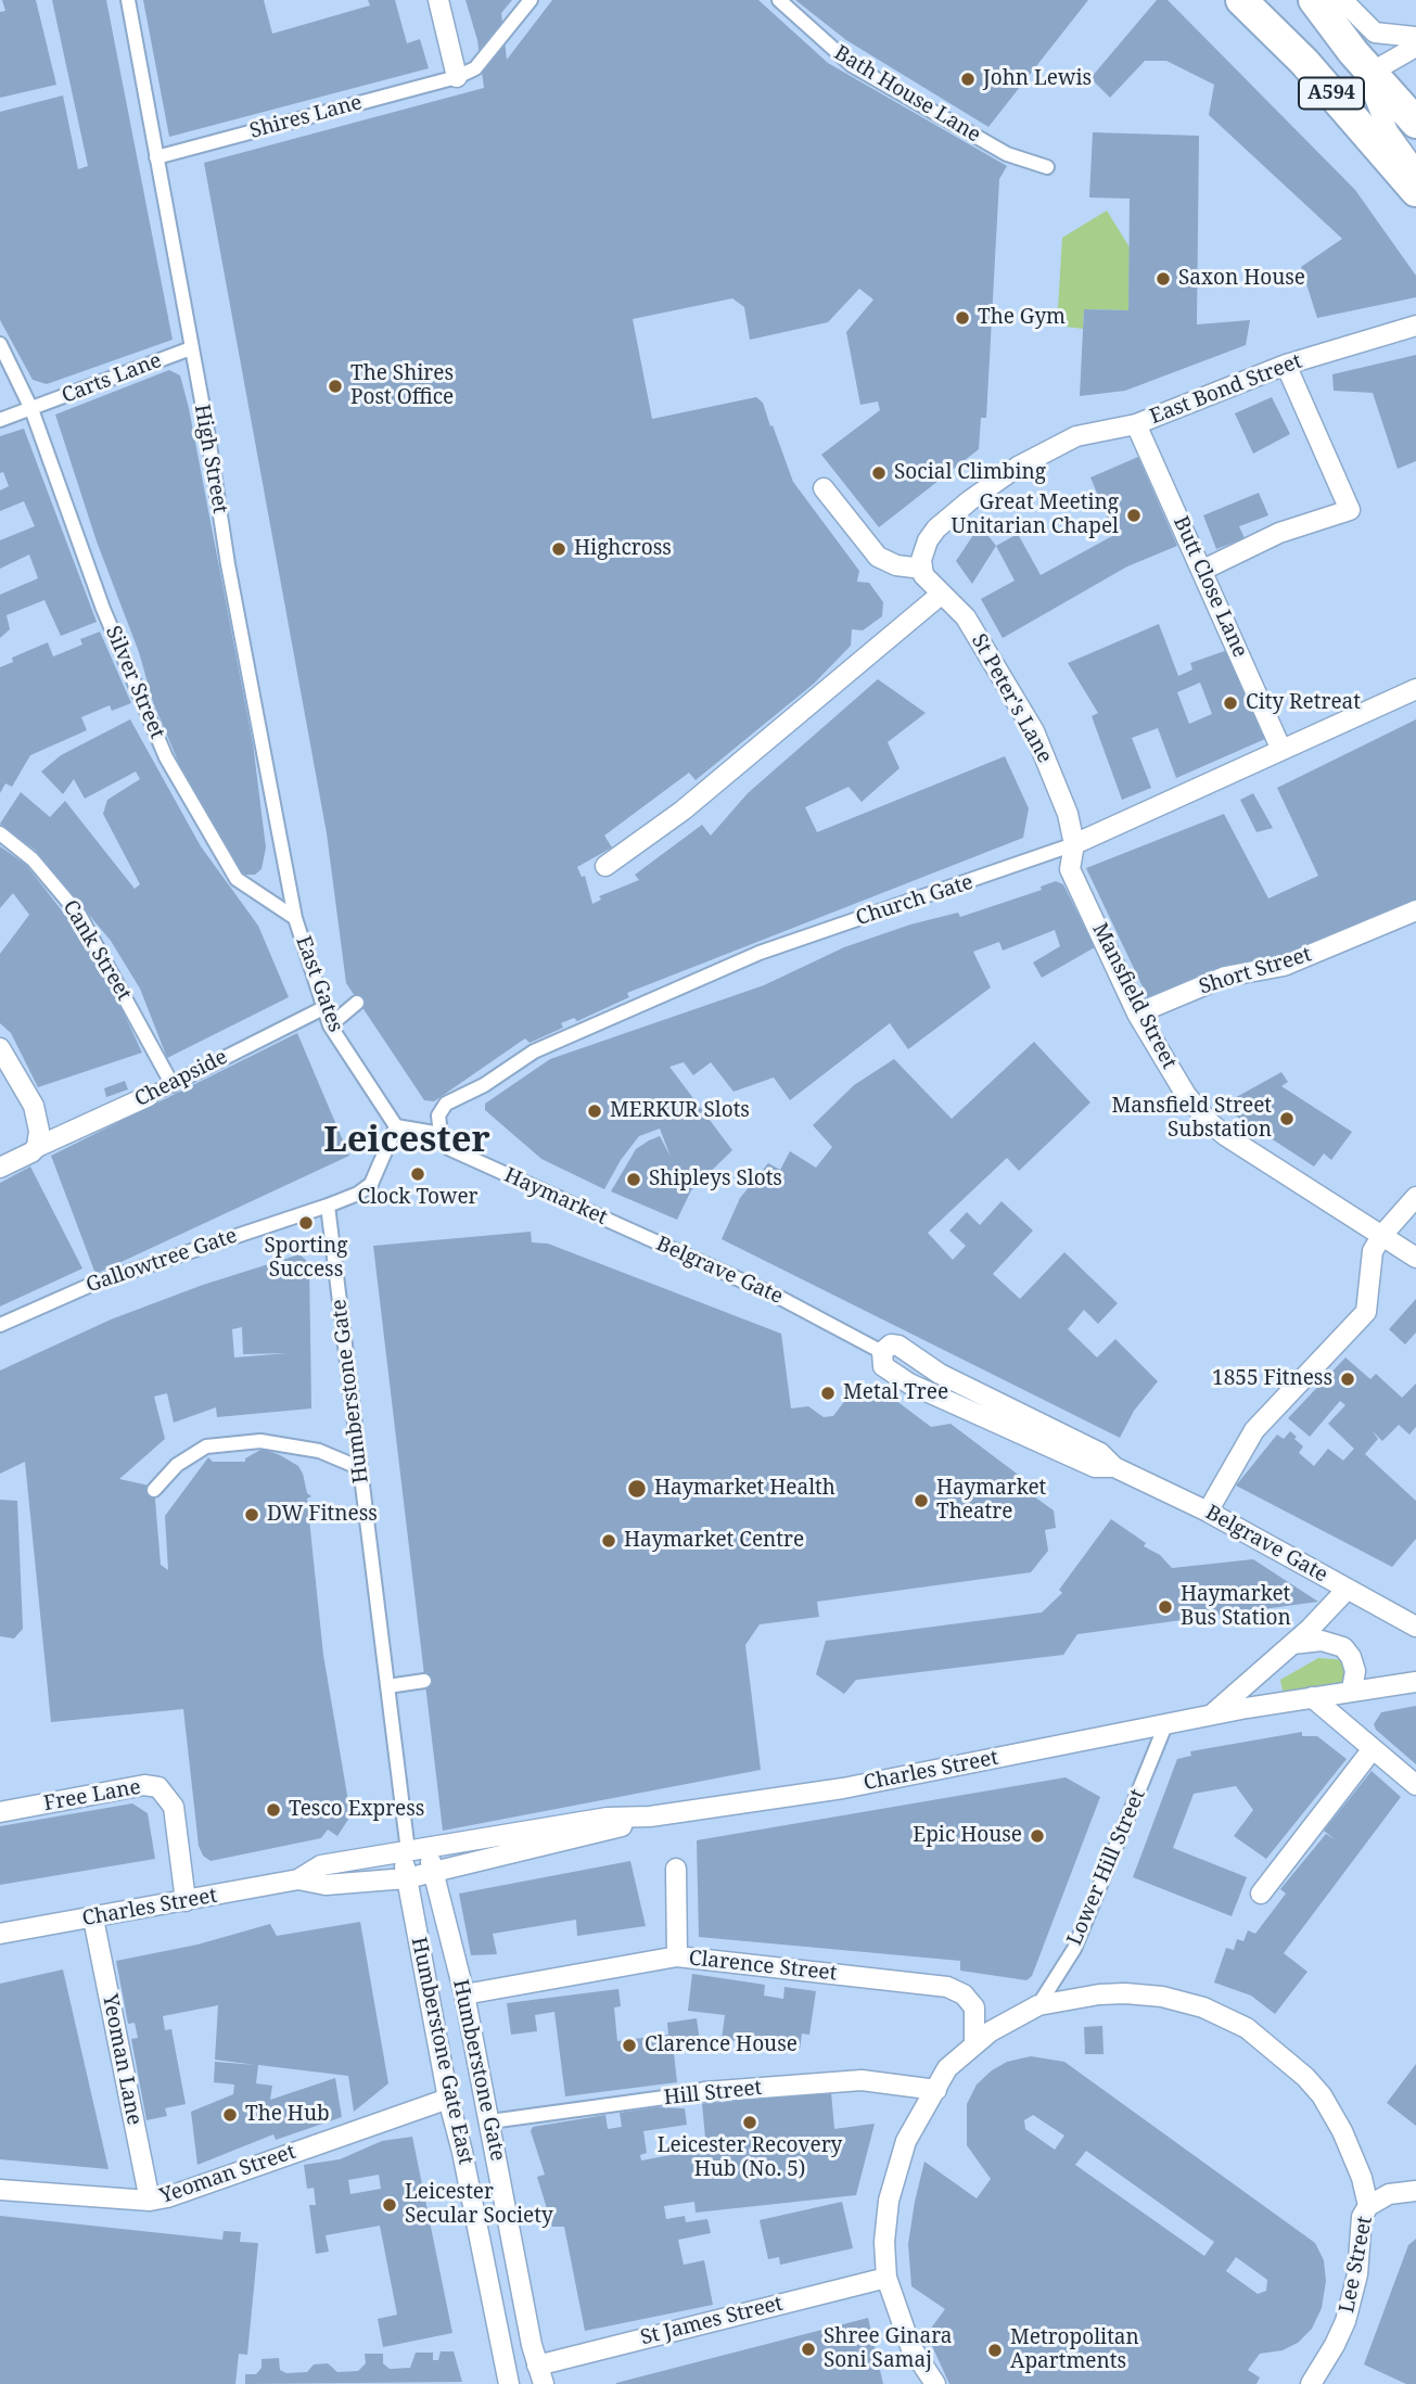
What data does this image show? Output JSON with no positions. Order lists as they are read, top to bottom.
{
  "streets": {
    "main road": ["A594"],
    "street": [
      "Bath House Lane",
      "Shires Lane",
      "Carts Lane",
      "East Bond Street",
      "High Street",
      "Butt Close Lane",
      "Silver Street",
      "St Peter's Lane",
      "Church Gate",
      "Cank Street",
      "Short Street",
      "East Gates",
      "Mansfield Street",
      "Cheapside",
      "Haymarket",
      "Gallowtree Gate",
      "Belgrave Gate",
      "Humberstone Gate",
      "Charles Street",
      "Free Lane",
      "Lower Hill Street",
      "Clarence Street",
      "Humberstone Gate East",
      "Yeoman Lane",
      "Hill Street",
      "Yeoman Street",
      "Lee Street",
      "St James Street"
    ]
  },
  "crossings": [
    ["Shires Lane", "High Street"],
    ["Carts Lane", "High Street"],
    ["Carts Lane", "Silver Street"],
    ["East Bond Street", "Butt Close Lane"],
    ["East Bond Street", "St Peter's Lane"],
    ["High Street", "Silver Street"],
    ["High Street", "East Gates"],
    ["Butt Close Lane", "Church Gate"],
    ["Silver Street", "East Gates"],
    ["St Peter's Lane", "Church Gate"],
    ["St Peter's Lane", "Mansfield Street"],
    ["Church Gate", "Mansfield Street"],
    ["Church Gate", "Haymarket"],
    ["Cank Street", "Cheapside"],
    ["Short Street", "Mansfield Street"],
    ["East Gates", "Cheapside"],
    ["Haymarket", "Belgrave Gate"],
    ["Gallowtree Gate", "Humberstone Gate"],
    ["Belgrave Gate", "Charles Street"],
    ["Humberstone Gate", "Charles Street"],
    ["Humberstone Gate", "Clarence Street"],
    ["Humberstone Gate", "Humberstone Gate East"],
    ["Humberstone Gate", "Hill Street"],
    ["Humberstone Gate", "St James Street"],
    ["Charles Street", "Free Lane"],
    ["Charles Street", "Lower Hill Street"],
    ["Charles Street", "Humberstone Gate East"],
    ["Charles Street", "Yeoman Lane"],
    ["Lower Hill Street", "Lee Street"],
    ["Clarence Street", "Lee Street"],
    ["Humberstone Gate East", "Yeoman Street"],
    ["Yeoman Lane", "Yeoman Street"],
    ["Hill Street", "Lee Street"],
    ["Lee Street", "St James Street"]
  ],
  "districts": ["Leicester"],
  "places": [
    "John Lewis",
    "Saxon House",
    "The Gym",
    "The Shires Post Office",
    "Social Climbing",
    "Great Meeting Unitarian Chapel",
    "Highcross",
    "City Retreat",
    "MERKUR Slots",
    "Mansfield Street Substation",
    "Clock Tower",
    "Shipleys Slots",
    "Sporting Success",
    "1855 Fitness",
    "Metal Tree",
    "Haymarket Health",
    "Haymarket Theatre",
    "DW Fitness",
    "Haymarket Centre",
    "Haymarket Bus Station",
    "Tesco Express",
    "Epic House",
    "Clarence House",
    "The Hub",
    "Leicester Recovery Hub (No. 5)",
    "Leicester Secular Society",
    "Shree Ginara Soni Samaj",
    "Metropolitan Apartments"
  ]
}
